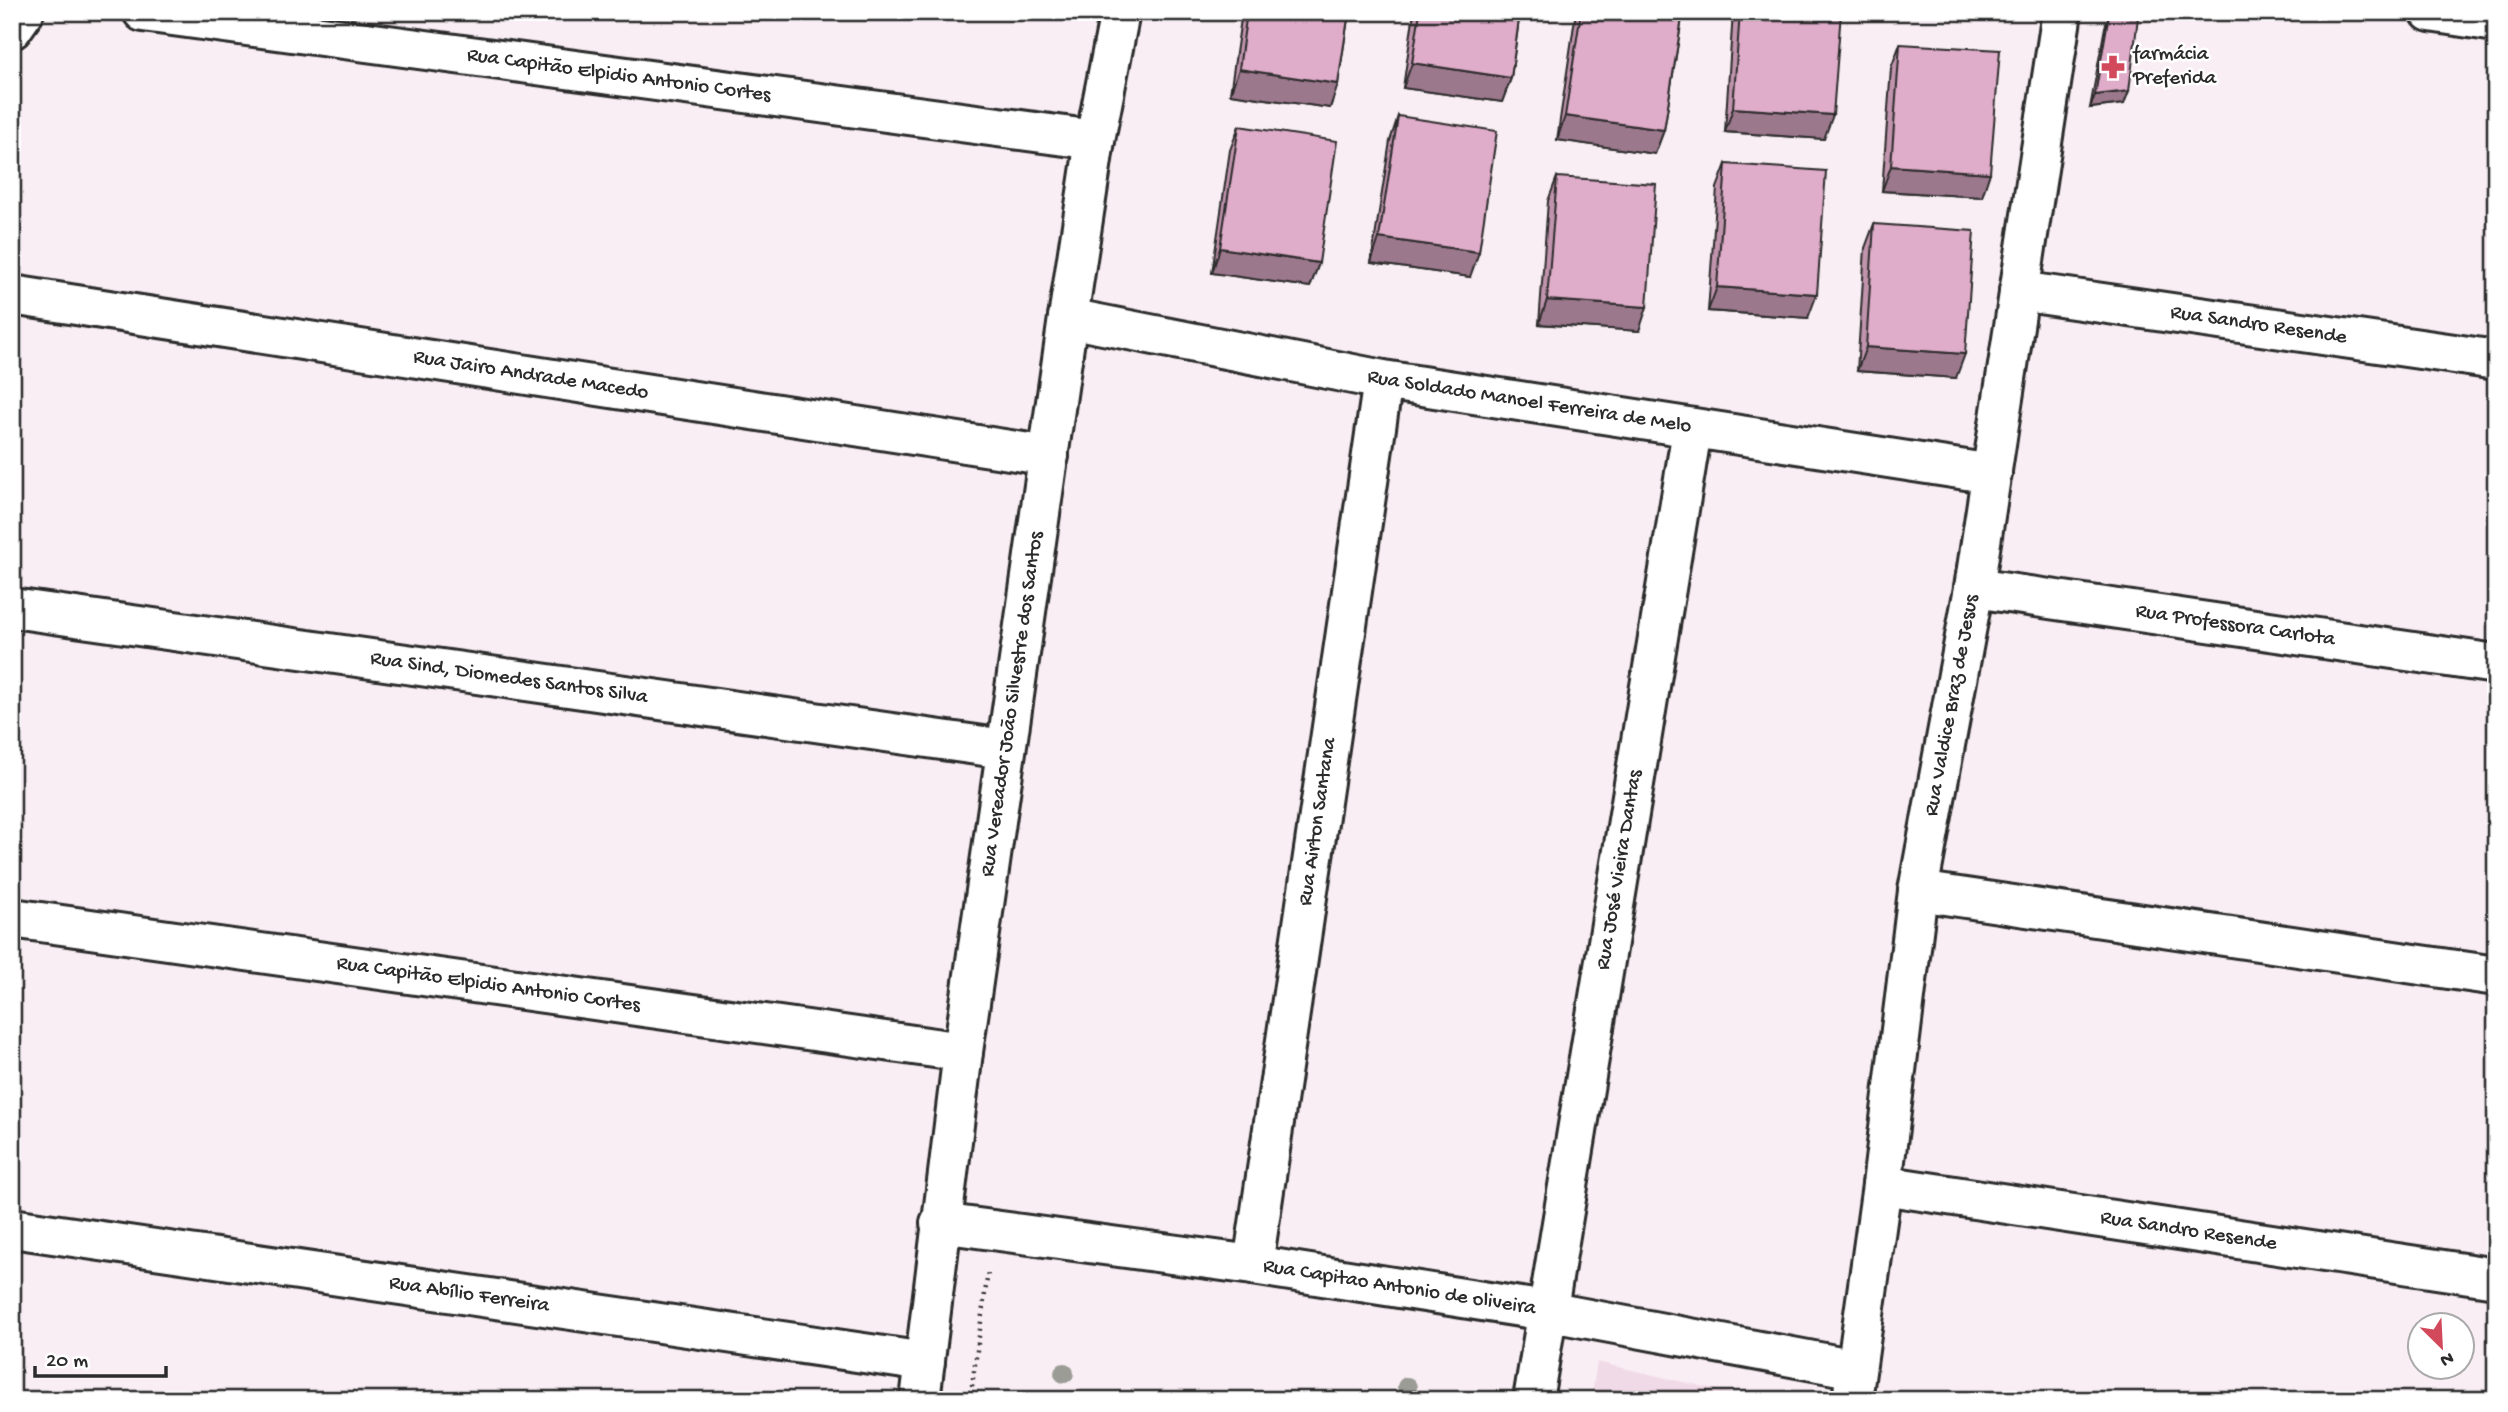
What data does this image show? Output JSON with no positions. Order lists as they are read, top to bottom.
{
  "streets": {
    "street": [
      "Rua Capitão Elpidio Antonio Cortes",
      "Rua Sandro Resende",
      "Rua Jairo Andrade Macedo",
      "Rua Soldado Manoel Ferreira de Melo",
      "Rua Professora Carlota",
      "Rua Sind, Diomedes Santos Silva",
      "Rua Vereador João Silvestre dos Santos",
      "Rua Valdice Braz de Jesus",
      "Rua Airton Santana",
      "Rua José Vieira Dantas",
      "Rua Capitao Antonio de oliveira",
      "Rua Abílio Ferreira"
    ]
  },
  "crossings": [
    ["Rua Capitão Elpidio Antonio Cortes", "Rua Vereador João Silvestre dos Santos"],
    ["Rua Sandro Resende", "Rua Valdice Braz de Jesus"],
    ["Rua Jairo Andrade Macedo", "Rua Vereador João Silvestre dos Santos"],
    ["Rua Soldado Manoel Ferreira de Melo", "Rua Vereador João Silvestre dos Santos"],
    ["Rua Soldado Manoel Ferreira de Melo", "Rua Valdice Braz de Jesus"],
    ["Rua Soldado Manoel Ferreira de Melo", "Rua Airton Santana"],
    ["Rua Soldado Manoel Ferreira de Melo", "Rua José Vieira Dantas"],
    ["Rua Professora Carlota", "Rua Valdice Braz de Jesus"],
    ["Rua Sind, Diomedes Santos Silva", "Rua Vereador João Silvestre dos Santos"],
    ["Rua Vereador João Silvestre dos Santos", "Rua Capitao Antonio de oliveira"],
    ["Rua Vereador João Silvestre dos Santos", "Rua Abílio Ferreira"],
    ["Rua Valdice Braz de Jesus", "Rua Capitao Antonio de oliveira"],
    ["Rua Airton Santana", "Rua Capitao Antonio de oliveira"],
    ["Rua José Vieira Dantas", "Rua Capitao Antonio de oliveira"]
  ],
  "places": {
    "pharmacy": ["farmácia Preferida"]
  },
  "scale_bar": "20 m",
  "north": "bottom right"
}
